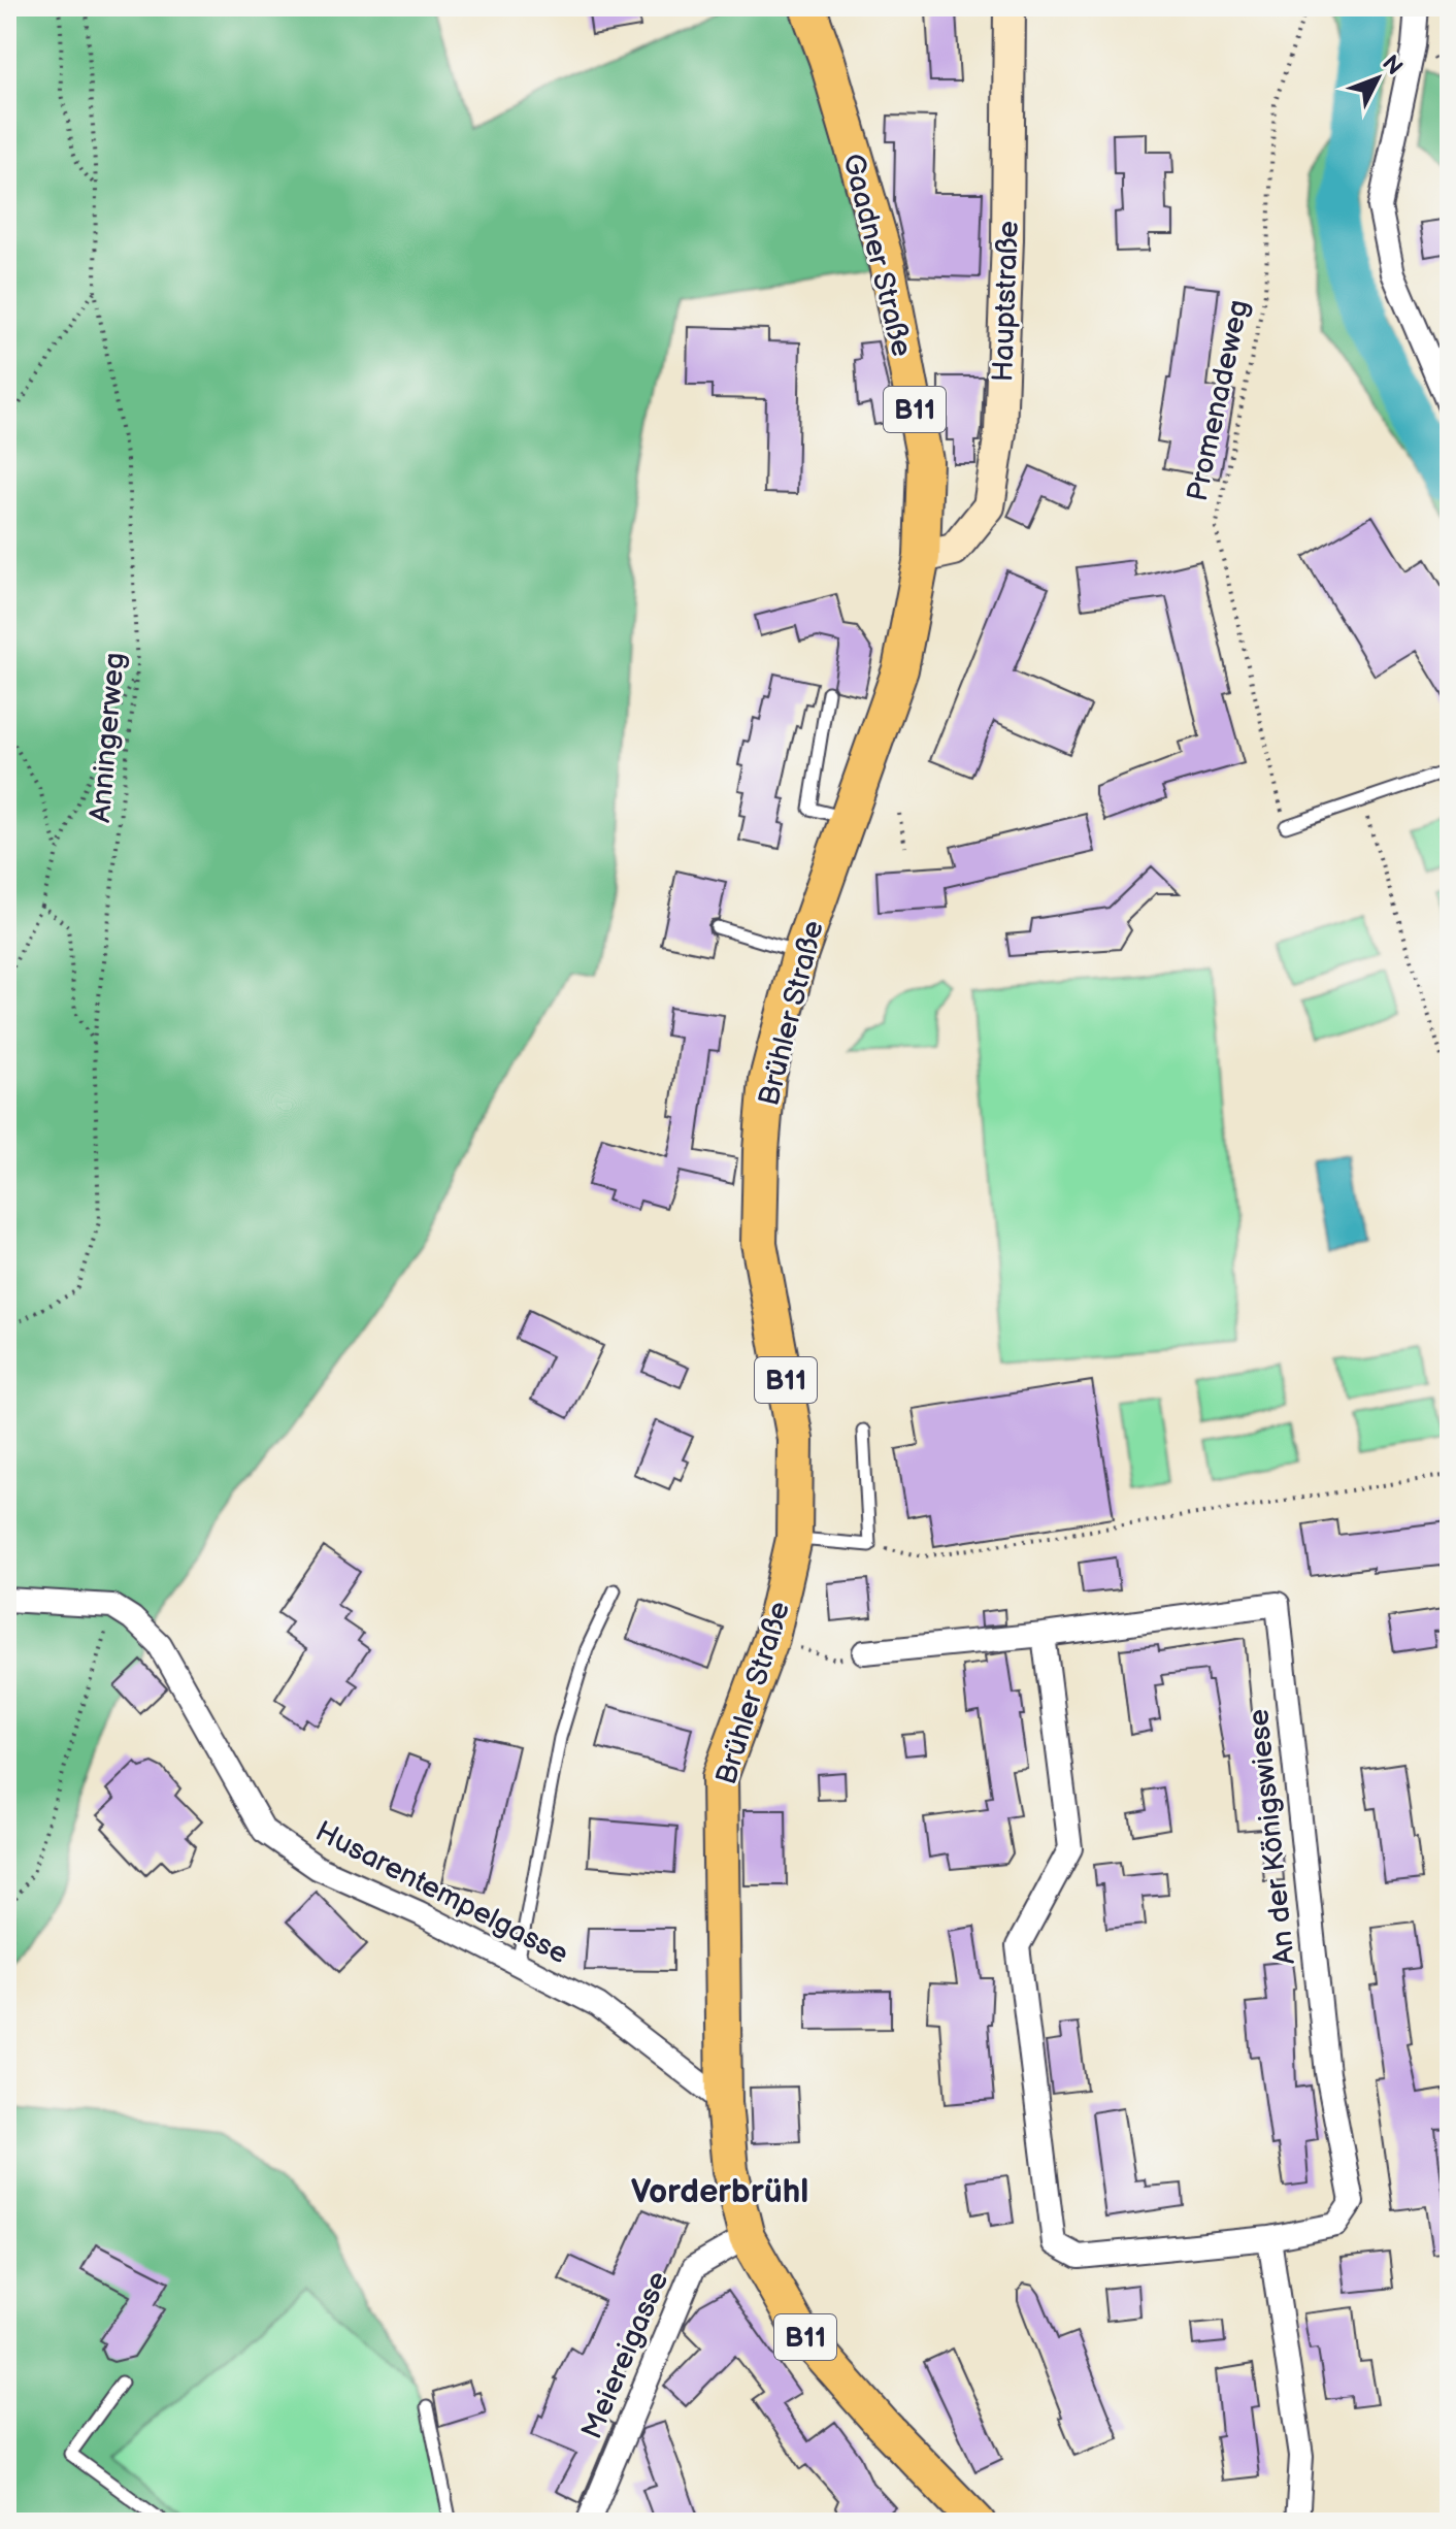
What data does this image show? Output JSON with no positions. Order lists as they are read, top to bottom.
{
  "streets": {
    "main road": ["Gaadner Straße", "B11", "Brühler Straße"],
    "street": [
      "Hauptstraße",
      "An der Königswiese",
      "Husarentempelgasse",
      "Meiereigasse"
    ],
    "path": ["Promenadeweg", "Anningerweg"]
  },
  "crossings": [
    ["Gaadner Straße", "Hauptstraße"],
    ["Gaadner Straße", "Brühler Straße"],
    ["Hauptstraße", "Brühler Straße"],
    ["Brühler Straße", "Husarentempelgasse"],
    ["Brühler Straße", "Meiereigasse"]
  ],
  "districts": ["Vorderbrühl"],
  "north": "top right"
}
